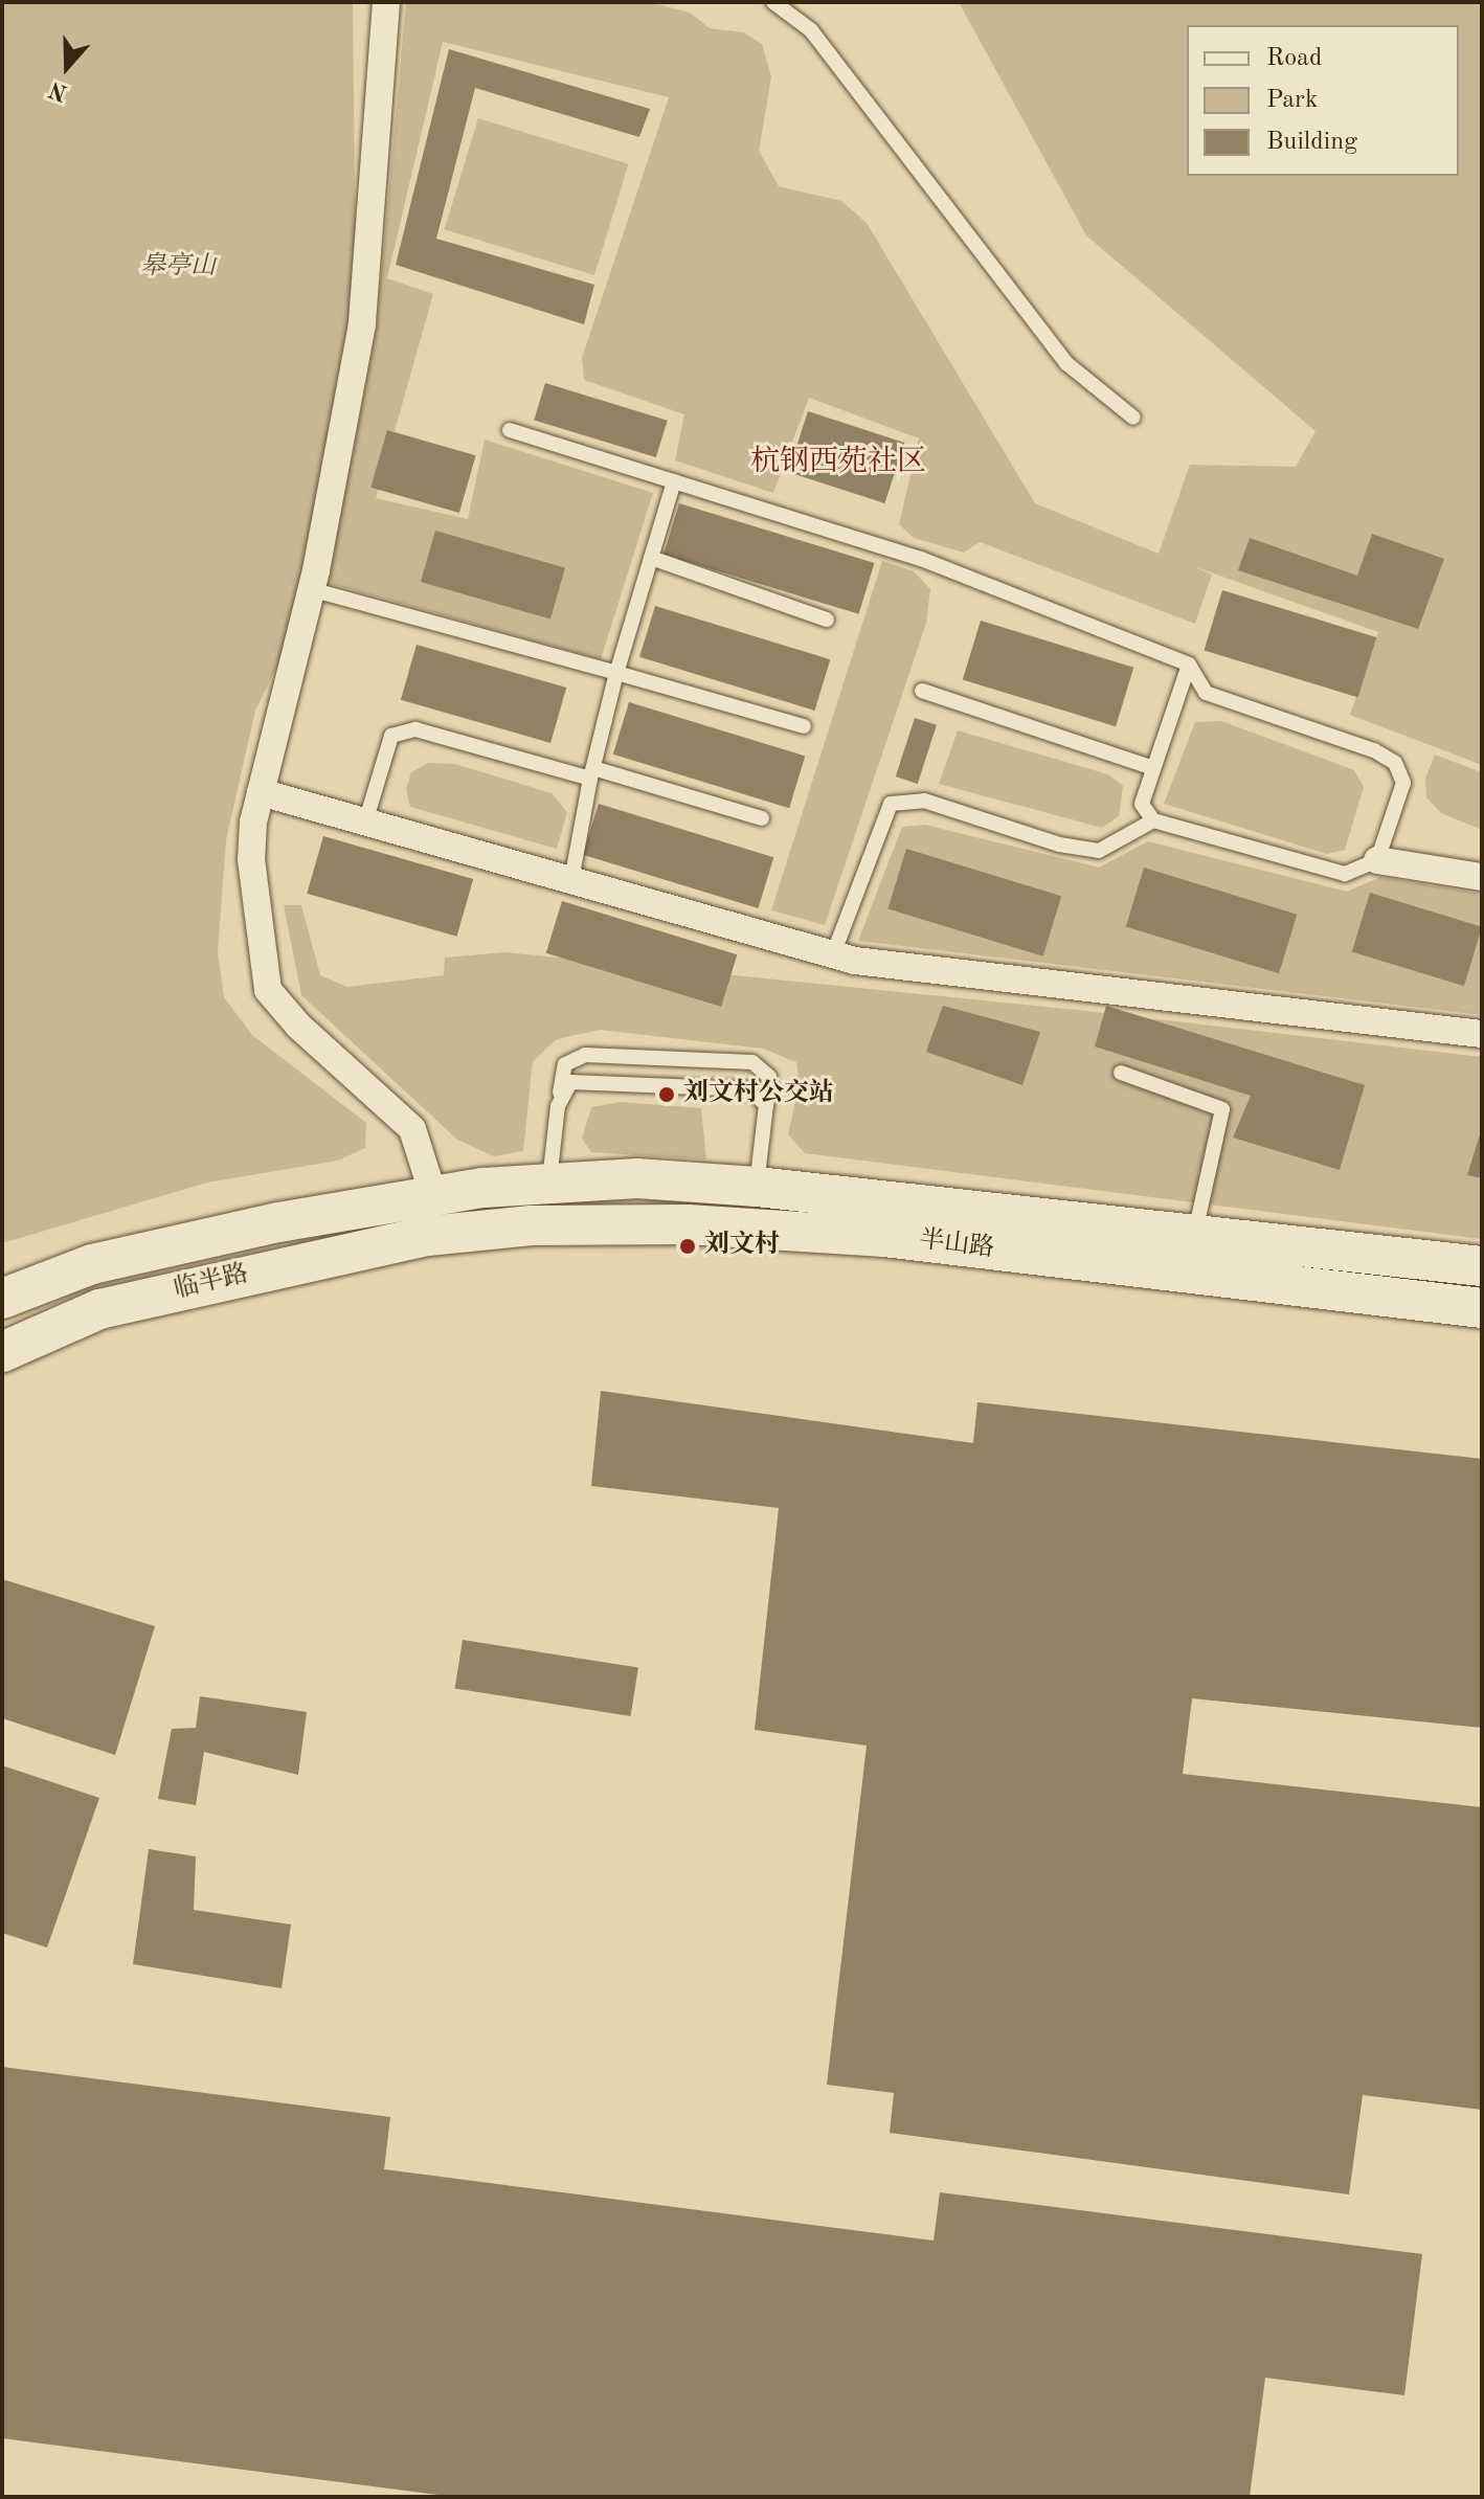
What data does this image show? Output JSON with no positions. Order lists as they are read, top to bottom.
{
  "streets": {
    "main road": ["半山路", "临半路"]
  },
  "crossings": [
    ["半山路", "临半路"]
  ],
  "districts": ["杭钢西苑社区"],
  "parks": ["皋亭山"],
  "places": ["刘文村公交站", "刘文村"],
  "legend": ["Road", "Park", "Building"],
  "north": "bottom"
}
